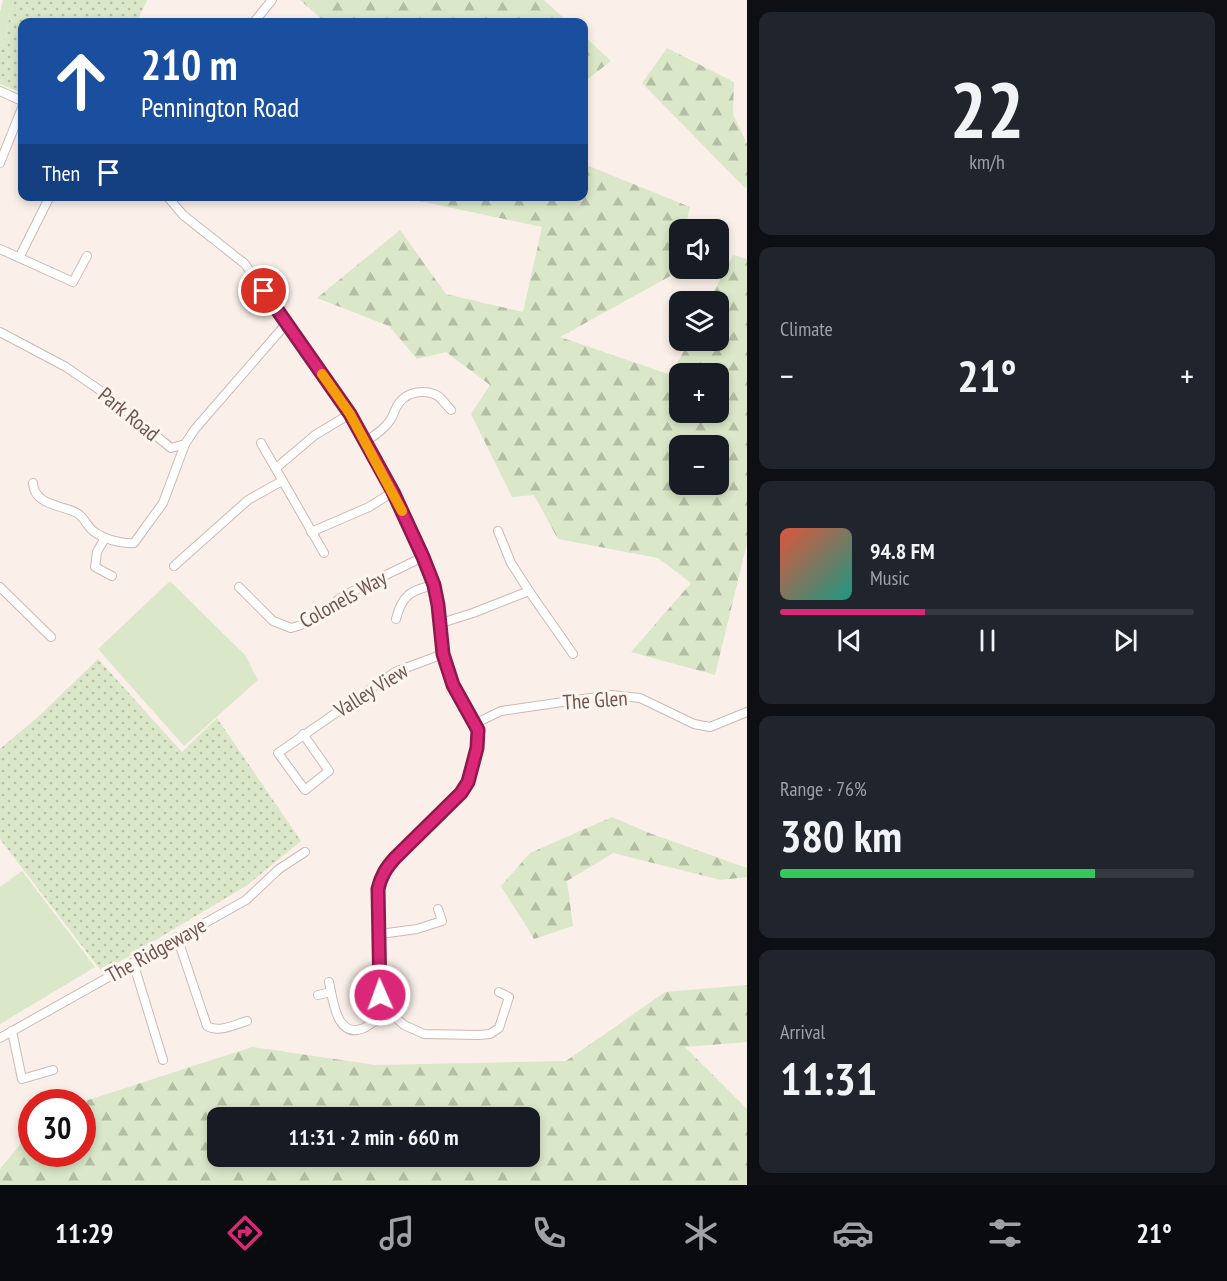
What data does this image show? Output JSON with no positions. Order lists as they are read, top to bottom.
{
  "streets": {
    "street": [
      "Park Road",
      "Colonels Way",
      "Valley View",
      "The Glen",
      "The Ridgewaye"
    ]
  },
  "page": {
    "tile": [
      ["22", "km/h"],
      "Climate",
      ["Range · 76%", "380 km"],
      ["Arrival", "11:31"]
    ],
    "turn": ["210 m", "Pennington Road"],
    "then": "Then",
    "map_buttons": ["+", "−"],
    "heat": ["−", "21°", "+"],
    "song": ["94.8 FM", "Music"],
    "limit": "30",
    "trip": "11:31 · 2 min · 660 m",
    "tabs": ["11:29", "21°"]
  }
}
